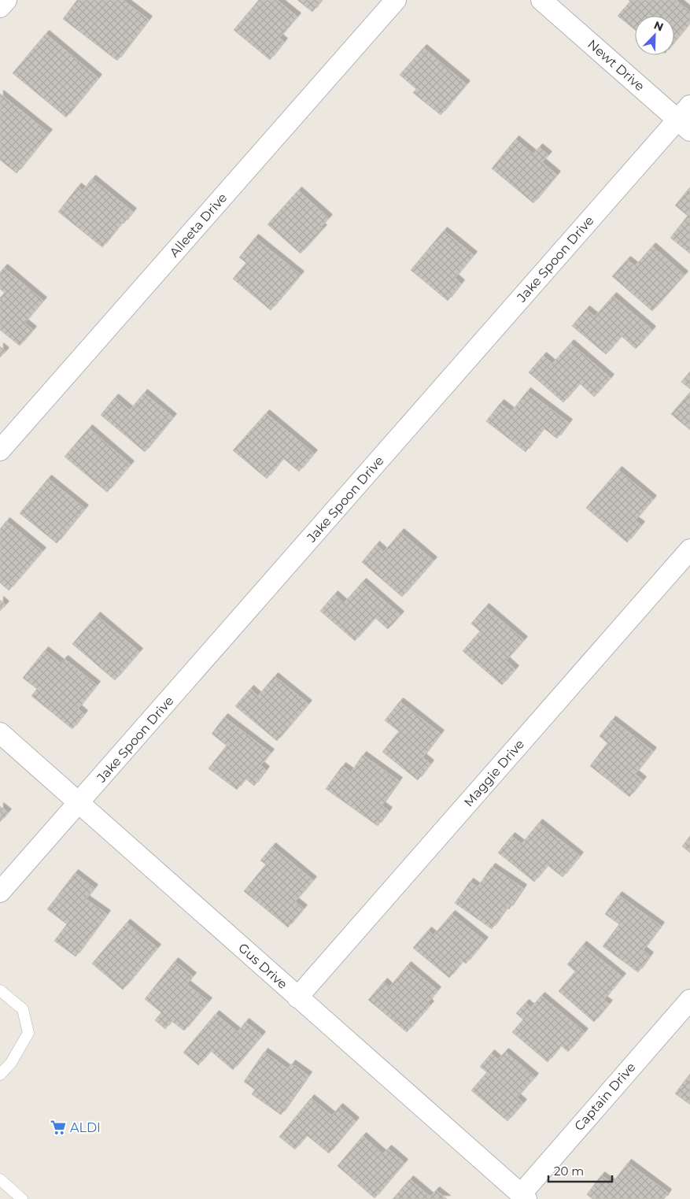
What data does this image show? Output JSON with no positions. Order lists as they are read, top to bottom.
{
  "streets": {
    "street": [
      "Newt Drive",
      "Alleeta Drive",
      "Jake Spoon Drive",
      "Maggie Drive",
      "Gus Drive",
      "Captain Drive"
    ]
  },
  "crossings": [
    ["Newt Drive", "Jake Spoon Drive"],
    ["Jake Spoon Drive", "Gus Drive"],
    ["Maggie Drive", "Gus Drive"],
    ["Gus Drive", "Captain Drive"]
  ],
  "places": {
    "supermarket": ["ALDI"]
  },
  "scale_bar": "20 m",
  "north": "top right"
}
